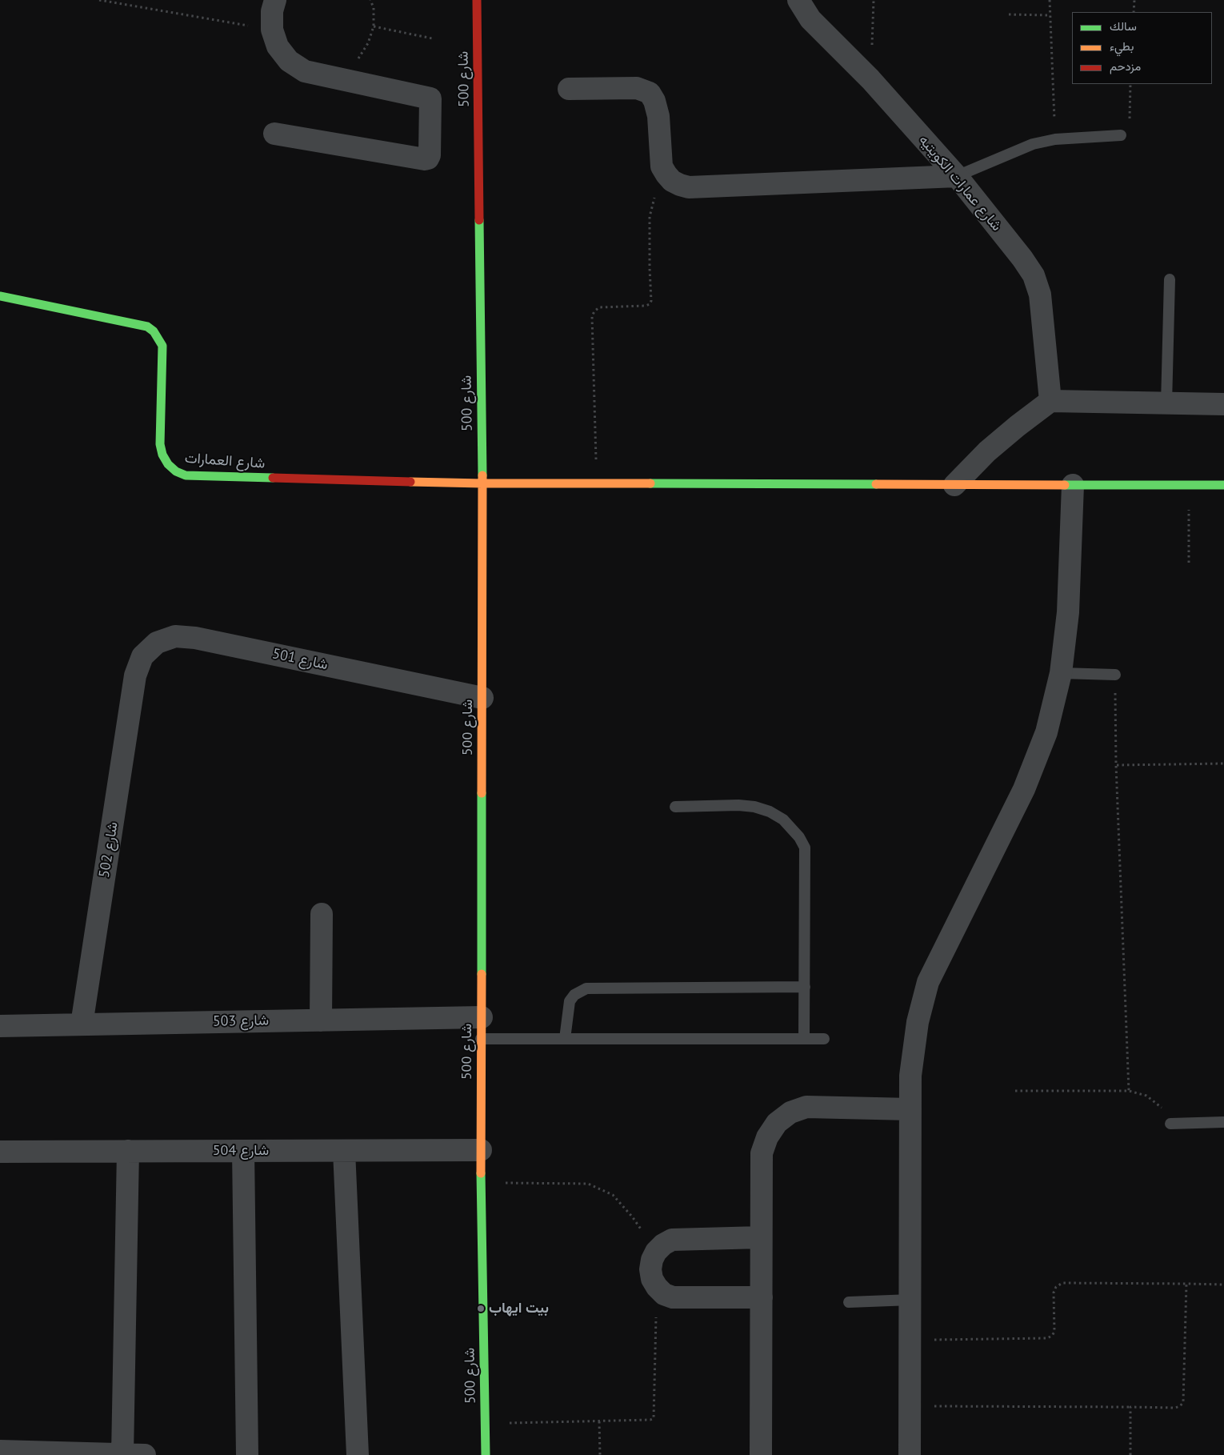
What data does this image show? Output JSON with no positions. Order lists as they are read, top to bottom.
{
  "streets": {
    "street": [
      "شارع 500",
      "شارع عمارات الكويتيه",
      "شارع العمارات",
      "شارع 501",
      "شارع 502",
      "شارع 503",
      "شارع 504"
    ]
  },
  "crossings": [
    ["شارع 500", "شارع العمارات"],
    ["شارع 500", "شارع 501"],
    ["شارع 500", "شارع 503"],
    ["شارع 500", "شارع 504"],
    ["شارع 501", "شارع 502"],
    ["شارع 502", "شارع 503"]
  ],
  "places": ["بيت ايهاب"],
  "legend": ["سالك", "بطيء", "مزدحم"]
}
